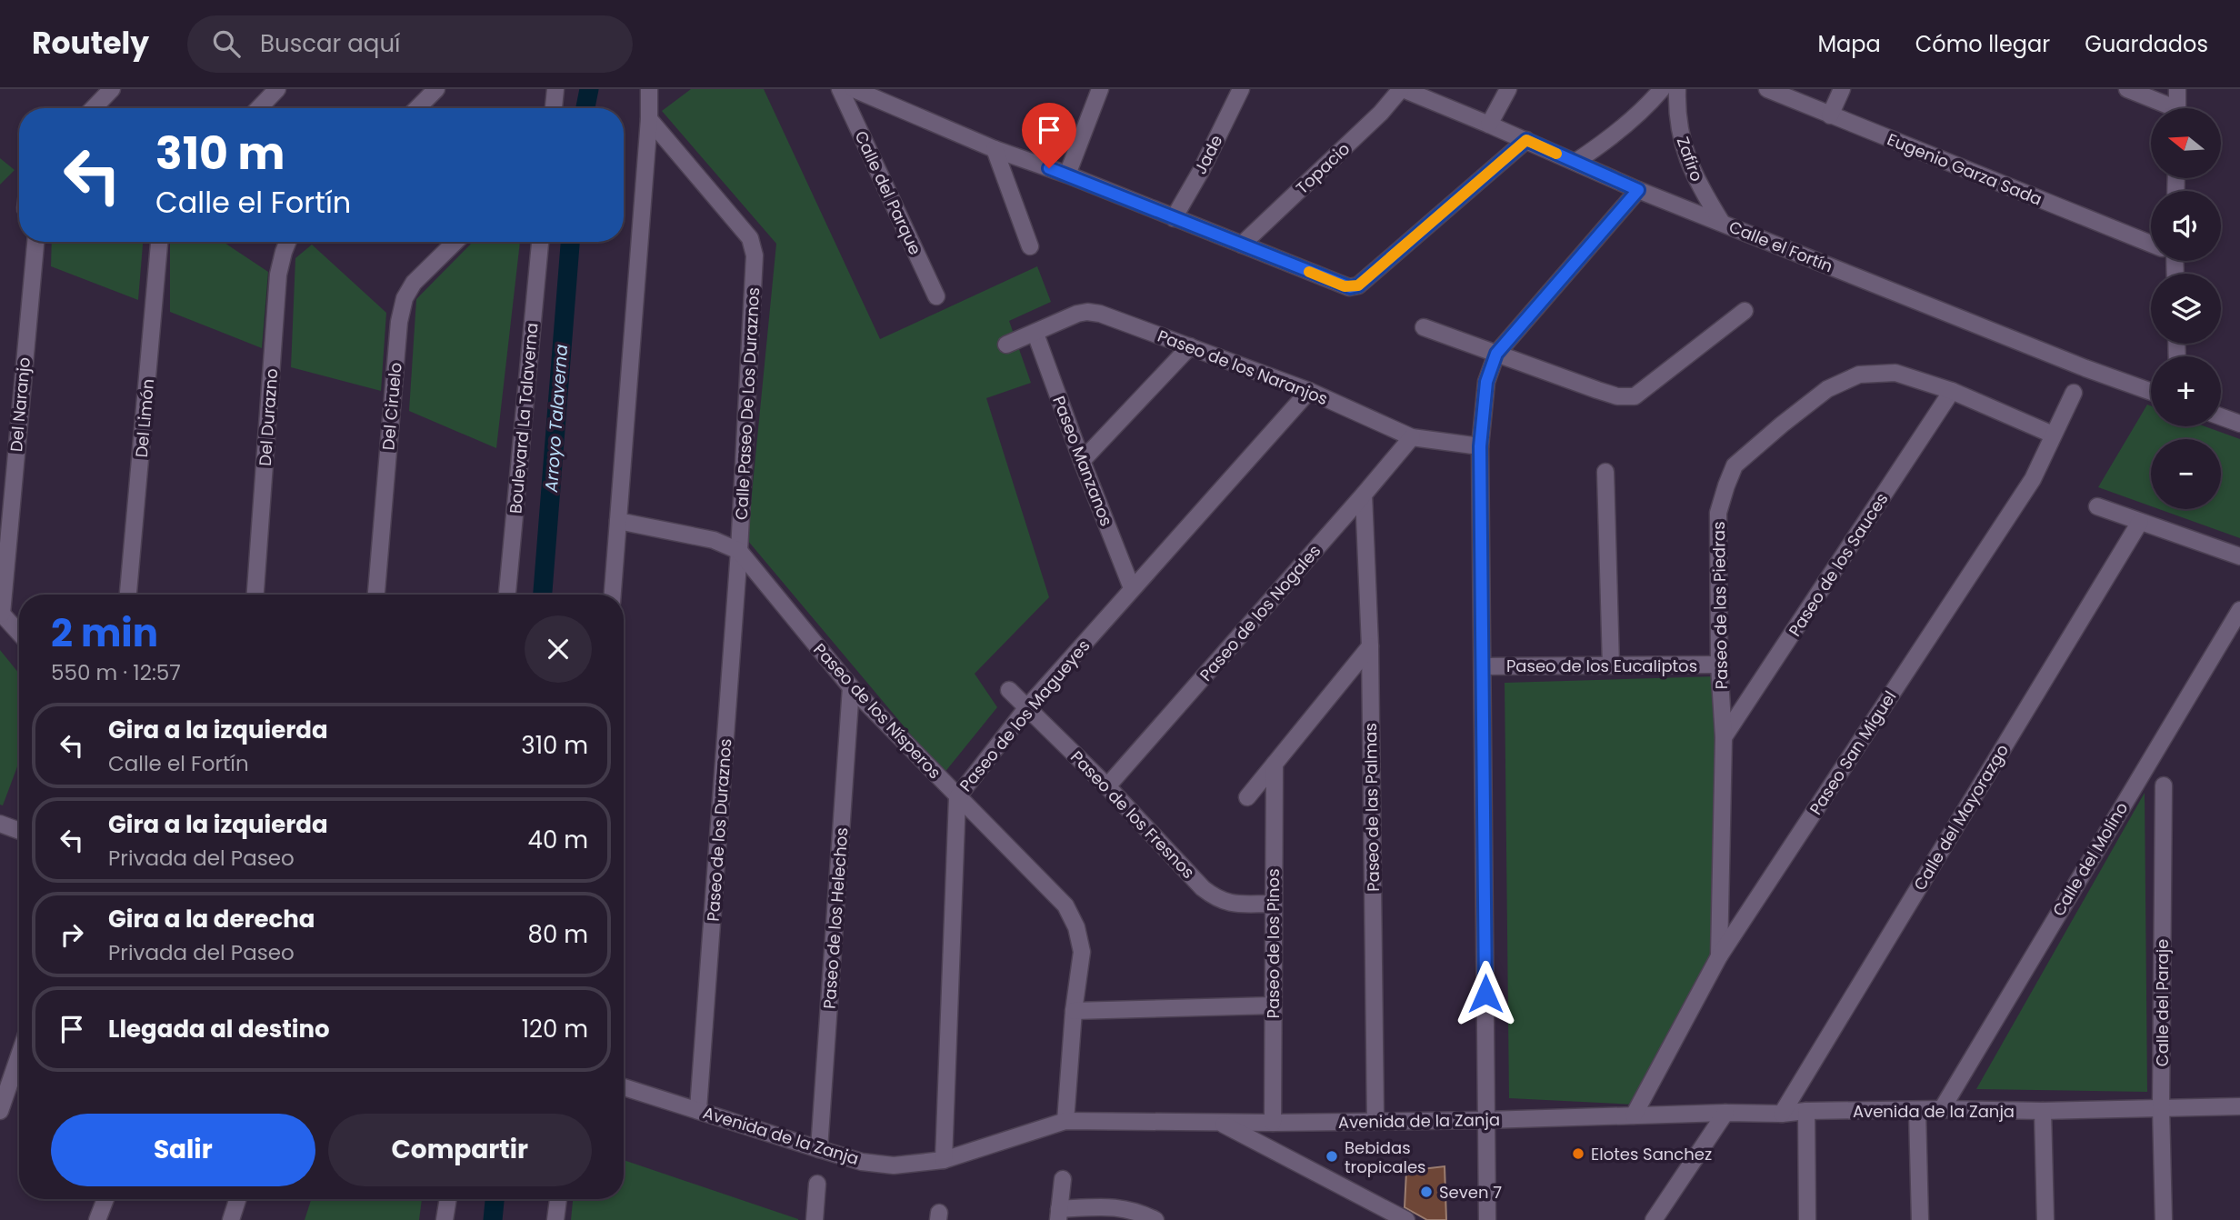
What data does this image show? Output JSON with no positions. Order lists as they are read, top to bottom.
{
  "streets": {
    "street": [
      "Jade",
      "Zafiro",
      "Topacio",
      "Eugenio Garza Sada",
      "Calle del Parque",
      "Calle el Fortín",
      "Paseo de los Naranjos",
      "Calle Paseo De Los Duraznos",
      "Del Naranjo",
      "Del Ciruelo",
      "Del Durazno",
      "Del Limón",
      "Boulevard La Talaverna",
      "Paseo Manzanos",
      "Paseo de los Sauces",
      "Paseo de las Piedras",
      "Paseo de los Nogales",
      "Paseo de los Eucaliptos",
      "Paseo de los Nísperos",
      "Paseo de los Magueyes",
      "Paseo San Miguel",
      "Paseo de las Palmas",
      "Paseo de los Fresnos",
      "Calle del Mayorazgo",
      "Paseo de los Duraznos",
      "Calle del Molino",
      "Paseo de los Helechos",
      "Paseo de los Pinos",
      "Calle del Paraje",
      "Avenida de la Zanja"
    ]
  },
  "crossings": [
    ["Zafiro", "Calle el Fortín"],
    ["Topacio", "Calle el Fortín"],
    ["Paseo de los Naranjos", "Paseo Manzanos"],
    ["Paseo de los Naranjos", "Paseo de los Nogales"],
    ["Paseo de los Naranjos", "Paseo de los Magueyes"],
    ["Calle Paseo De Los Duraznos", "Paseo de los Nísperos"],
    ["Calle Paseo De Los Duraznos", "Paseo de los Duraznos"],
    ["Paseo Manzanos", "Paseo de los Magueyes"],
    ["Paseo de los Sauces", "Paseo de las Piedras"],
    ["Paseo de las Piedras", "Paseo de los Eucaliptos"],
    ["Paseo de las Piedras", "Paseo San Miguel"],
    ["Paseo de los Nogales", "Paseo de las Palmas"],
    ["Paseo de los Nogales", "Paseo de los Fresnos"],
    ["Paseo de los Nísperos", "Paseo de los Magueyes"],
    ["Paseo de los Nísperos", "Paseo de los Duraznos"],
    ["Paseo de los Nísperos", "Paseo de los Helechos"],
    ["Paseo de los Nísperos", "Avenida de la Zanja"],
    ["Paseo de los Magueyes", "Paseo de los Fresnos"],
    ["Paseo de los Magueyes", "Avenida de la Zanja"],
    ["Paseo San Miguel", "Avenida de la Zanja"],
    ["Paseo de las Palmas", "Avenida de la Zanja"],
    ["Paseo de los Fresnos", "Paseo de los Pinos"],
    ["Calle del Mayorazgo", "Avenida de la Zanja"],
    ["Paseo de los Duraznos", "Avenida de la Zanja"],
    ["Calle del Molino", "Avenida de la Zanja"],
    ["Paseo de los Helechos", "Avenida de la Zanja"],
    ["Paseo de los Pinos", "Avenida de la Zanja"],
    ["Calle del Paraje", "Avenida de la Zanja"]
  ],
  "water": ["Arroyo Talaverna"],
  "places": ["Elotes Sanchez", "Bebidas tropicales", "Seven 7"],
  "north": "left",
  "page": {
    "header": "Routely",
    "search": "Buscar aquí",
    "nav": ["Mapa", "Cómo llegar", "Guardados"],
    "map_buttons": ["+", "−"],
    "turn": ["310 m", "Calle el Fortín"],
    "heading": ["2 min", "550 m · 12:57"],
    "list": [
      {
        "name": "Gira a la izquierda",
        "note": "Calle el Fortín",
        "value": "310 m"
      },
      {
        "name": "Gira a la izquierda",
        "note": "Privada del Paseo",
        "value": "40 m"
      },
      {
        "name": "Gira a la derecha",
        "note": "Privada del Paseo",
        "value": "80 m"
      },
      {
        "name": "Llegada al destino",
        "value": "120 m"
      }
    ],
    "buttons": ["Salir", "Compartir"]
  }
}
